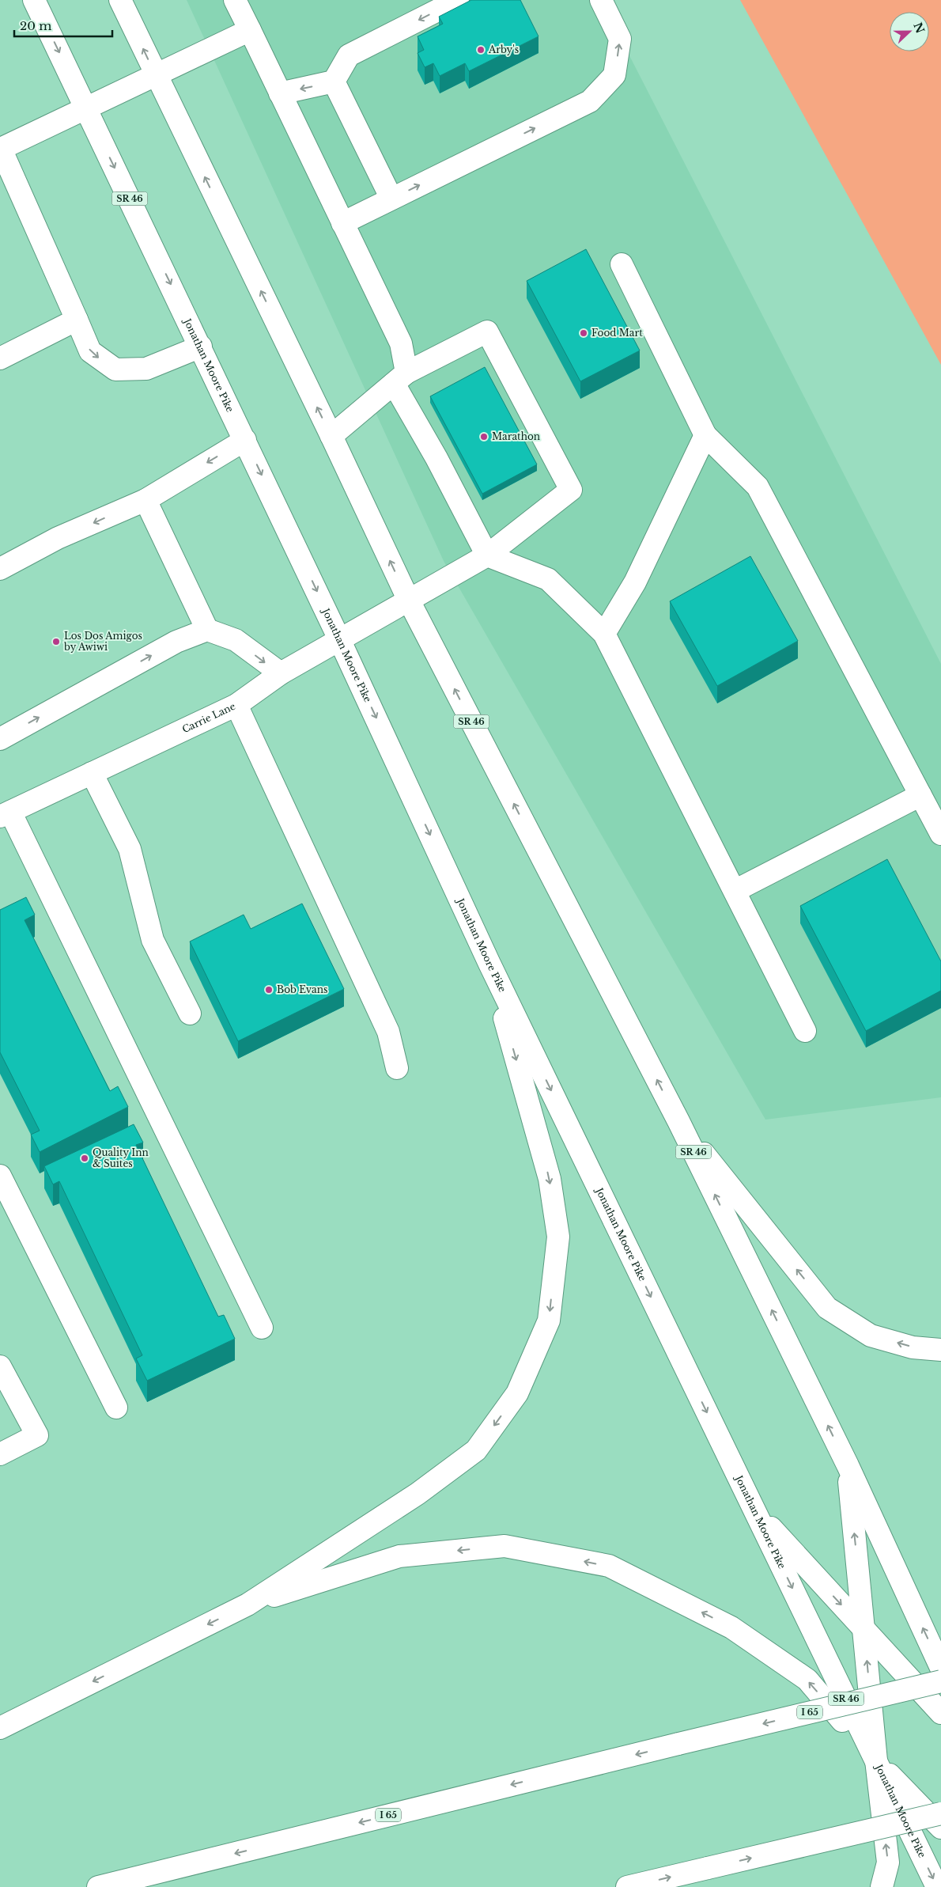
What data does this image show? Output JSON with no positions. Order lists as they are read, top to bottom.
{
  "streets": {
    "main road": [
      "SR 46",
      "Jonathan Moore Pike",
      "Carrie Lane",
      "I 65"
    ]
  },
  "crossings": [
    ["SR 46", "Carrie Lane"],
    ["Jonathan Moore Pike", "Carrie Lane"]
  ],
  "places": [
    "Arby's",
    "Food Mart",
    "Marathon",
    "Los Dos Amigos by Awiwi",
    "Bob Evans",
    "Quality Inn & Suites"
  ],
  "scale_bar": "20 m",
  "north": "right"
}
